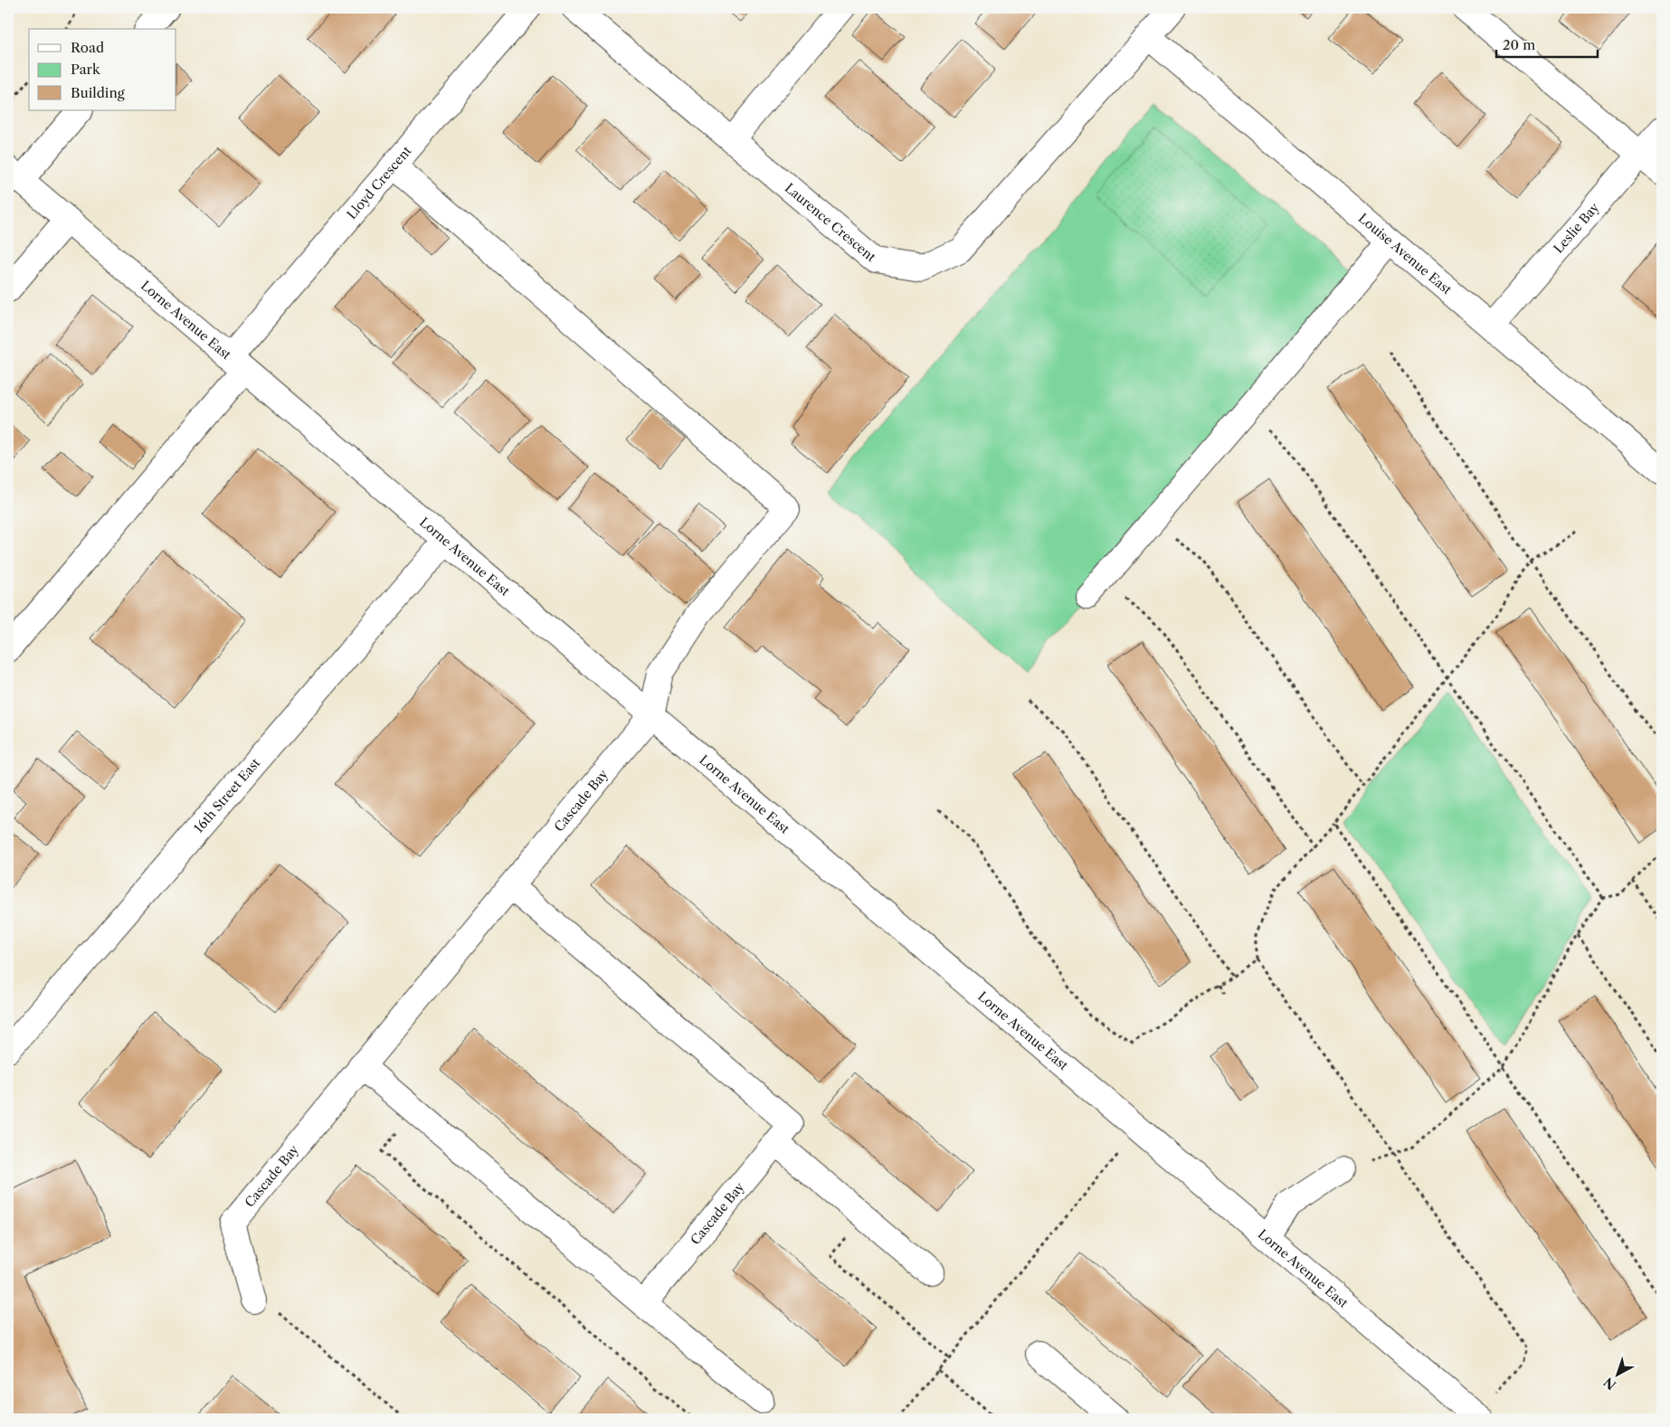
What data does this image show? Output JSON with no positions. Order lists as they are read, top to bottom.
{
  "streets": {
    "street": [
      "Lloyd Crescent",
      "Laurence Crescent",
      "Leslie Bay",
      "Louise Avenue East",
      "Lorne Avenue East",
      "16th Street East",
      "Cascade Bay"
    ]
  },
  "crossings": [
    ["Lloyd Crescent", "Lorne Avenue East"],
    ["Laurence Crescent", "Louise Avenue East"],
    ["Leslie Bay", "Louise Avenue East"],
    ["Lorne Avenue East", "16th Street East"],
    ["Lorne Avenue East", "Cascade Bay"]
  ],
  "legend": ["Road", "Park", "Building"],
  "scale_bar": "20 m",
  "north": "bottom left"
}
